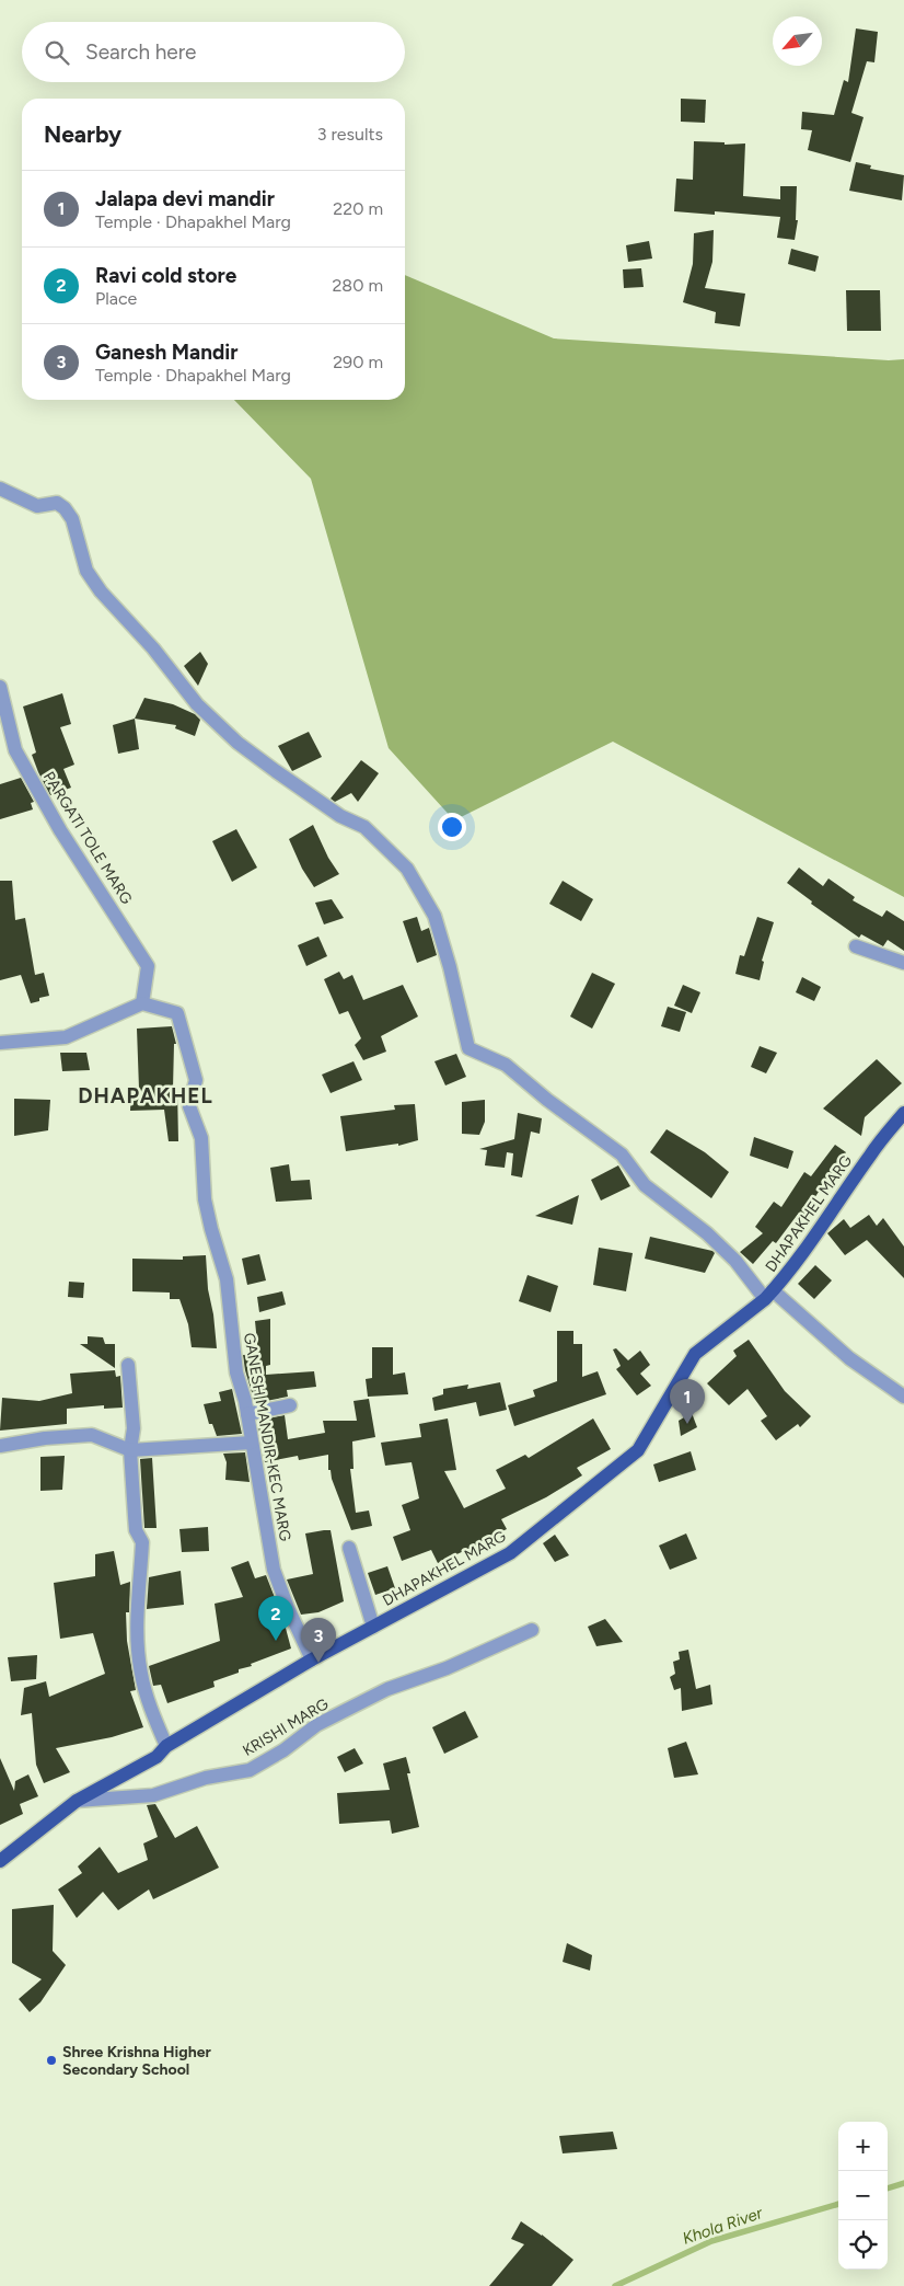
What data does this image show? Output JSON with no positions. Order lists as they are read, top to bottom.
{
  "streets": {
    "main road": ["DHAPAKHEL MARG"],
    "street": ["PARGATI TOLE MARG", "GANESH MANDIR-KEC MARG", "KRISHI MARG"]
  },
  "crossings": [
    ["PARGATI TOLE MARG", "GANESH MANDIR-KEC MARG"],
    ["DHAPAKHEL MARG", "GANESH MANDIR-KEC MARG"],
    ["DHAPAKHEL MARG", "KRISHI MARG"]
  ],
  "districts": ["DHAPAKHEL"],
  "water": ["Khola River"],
  "places": ["Shree Krishna Higher Secondary School"],
  "north": "bottom left",
  "page": {
    "search": "Search here",
    "heading": ["Nearby", "3 results"],
    "list": [
      {
        "mark": "1",
        "name": "Jalapa devi mandir",
        "note": "Temple · Dhapakhel Marg",
        "value": "220 m"
      },
      {
        "mark": "2",
        "name": "Ravi cold store",
        "note": "Place",
        "value": "280 m"
      },
      {
        "mark": "3",
        "name": "Ganesh Mandir",
        "note": "Temple · Dhapakhel Marg",
        "value": "290 m"
      }
    ],
    "pins": ["1", "2", "3"],
    "map_buttons": ["+", "−"]
  }
}
